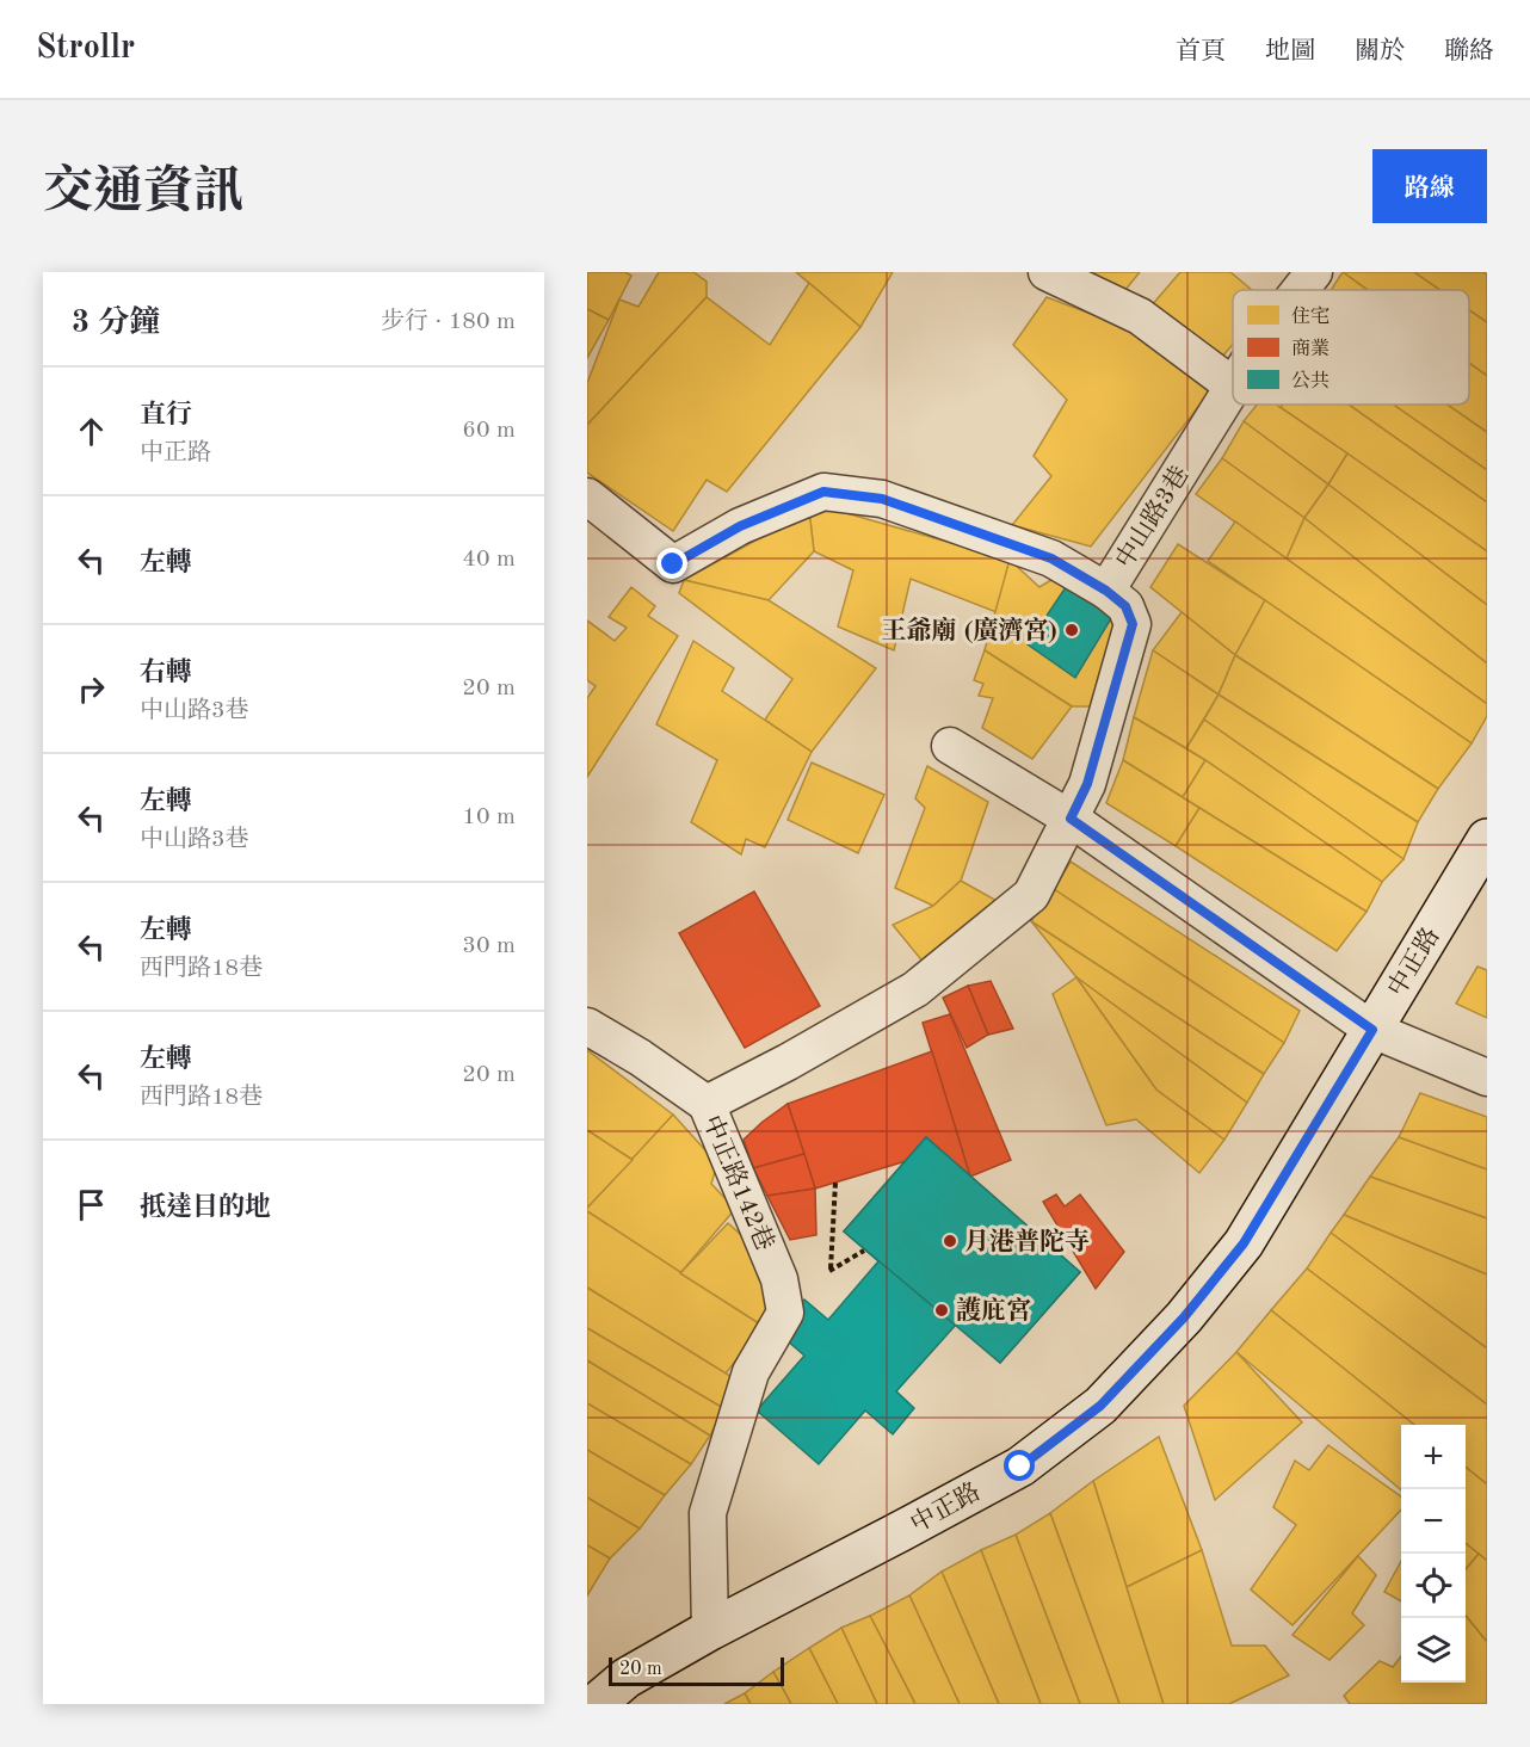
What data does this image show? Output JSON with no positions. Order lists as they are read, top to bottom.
{
  "streets": {
    "street": ["中正路"],
    "lane": ["中山路3巷", "中正路142巷"]
  },
  "crossings": [
    ["中山路3巷", "中正路142巷"],
    ["中正路", "中正路142巷"]
  ],
  "places": ["王爺廟 (廣濟宮)", "月港普陀寺", "護庇宮"],
  "legend": ["住宅", "商業", "公共"],
  "scale_bar": "20 m",
  "page": {
    "header": "Strollr",
    "nav": [
      "首頁",
      "地圖",
      "關於",
      "聯絡"
    ],
    "title": "交通資訊",
    "buttons": "路線",
    "heading": ["3 分鐘", "步行 · 180 m"],
    "list": [
      ["直行", "中正路", "60 m"],
      ["左轉", "40 m"],
      ["右轉", "中山路3巷", "20 m"],
      ["左轉", "中山路3巷", "10 m"],
      ["左轉", "西門路18巷", "30 m"],
      ["左轉", "西門路18巷", "20 m"],
      "抵達目的地"
    ],
    "map_buttons": ["+", "−"],
    "scale": "20 m"
  }
}
